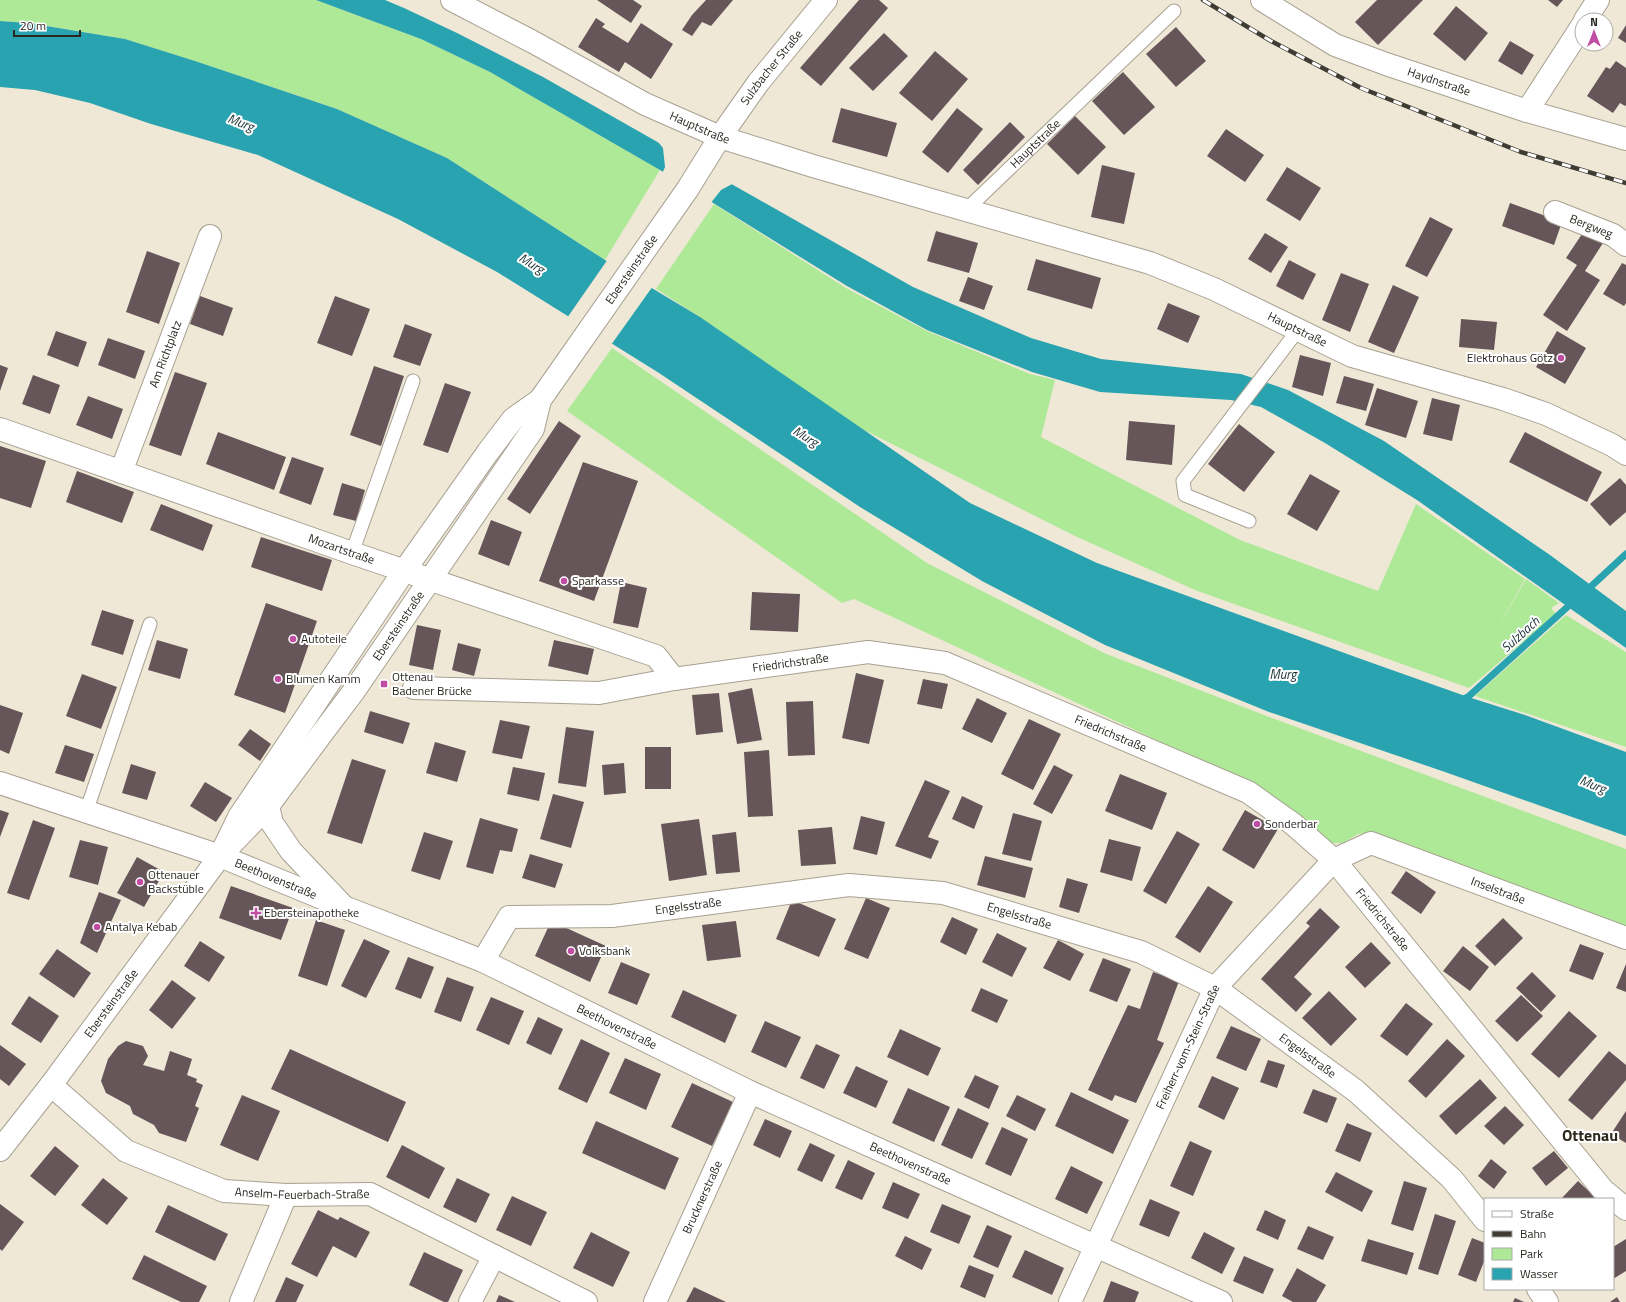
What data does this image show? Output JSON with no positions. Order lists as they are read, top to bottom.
{
  "streets": {
    "street": [
      "Sulzbacher Straße",
      "Haydnstraße",
      "Hauptstraße",
      "Bergweg",
      "Ebersteinstraße",
      "Am Richtplatz",
      "Mozartstraße",
      "Friedrichstraße",
      "Beethovenstraße",
      "Inselstraße",
      "Engelsstraße",
      "Freiherr-vom-Stein-Straße",
      "Anselm-Feuerbach-Straße",
      "Brucknerstraße"
    ]
  },
  "crossings": [
    ["Sulzbacher Straße", "Hauptstraße"],
    ["Sulzbacher Straße", "Ebersteinstraße"],
    ["Hauptstraße", "Ebersteinstraße"],
    ["Ebersteinstraße", "Mozartstraße"],
    ["Ebersteinstraße", "Beethovenstraße"],
    ["Ebersteinstraße", "Anselm-Feuerbach-Straße"],
    ["Am Richtplatz", "Mozartstraße"],
    ["Mozartstraße", "Friedrichstraße"],
    ["Friedrichstraße", "Freiherr-vom-Stein-Straße"],
    ["Beethovenstraße", "Engelsstraße"],
    ["Beethovenstraße", "Freiherr-vom-Stein-Straße"],
    ["Beethovenstraße", "Brucknerstraße"],
    ["Inselstraße", "Freiherr-vom-Stein-Straße"],
    ["Engelsstraße", "Freiherr-vom-Stein-Straße"]
  ],
  "districts": ["Ottenau"],
  "water": ["Murg", "Sulzbach"],
  "places": {
    "other": [
      "Elektrohaus Götz",
      "Sparkasse",
      "Autoteile",
      "Blumen Kamm",
      "Sonderbar",
      "Ottenauer Backstüble",
      "Antalya Kebab",
      "Volksbank"
    ],
    "transit": ["Ottenau Badener Brücke"],
    "health": ["Ebersteinapotheke"]
  },
  "legend": [
    "Straße",
    "Bahn",
    "Park",
    "Wasser"
  ],
  "scale_bar": "20 m",
  "north": "top"
}
